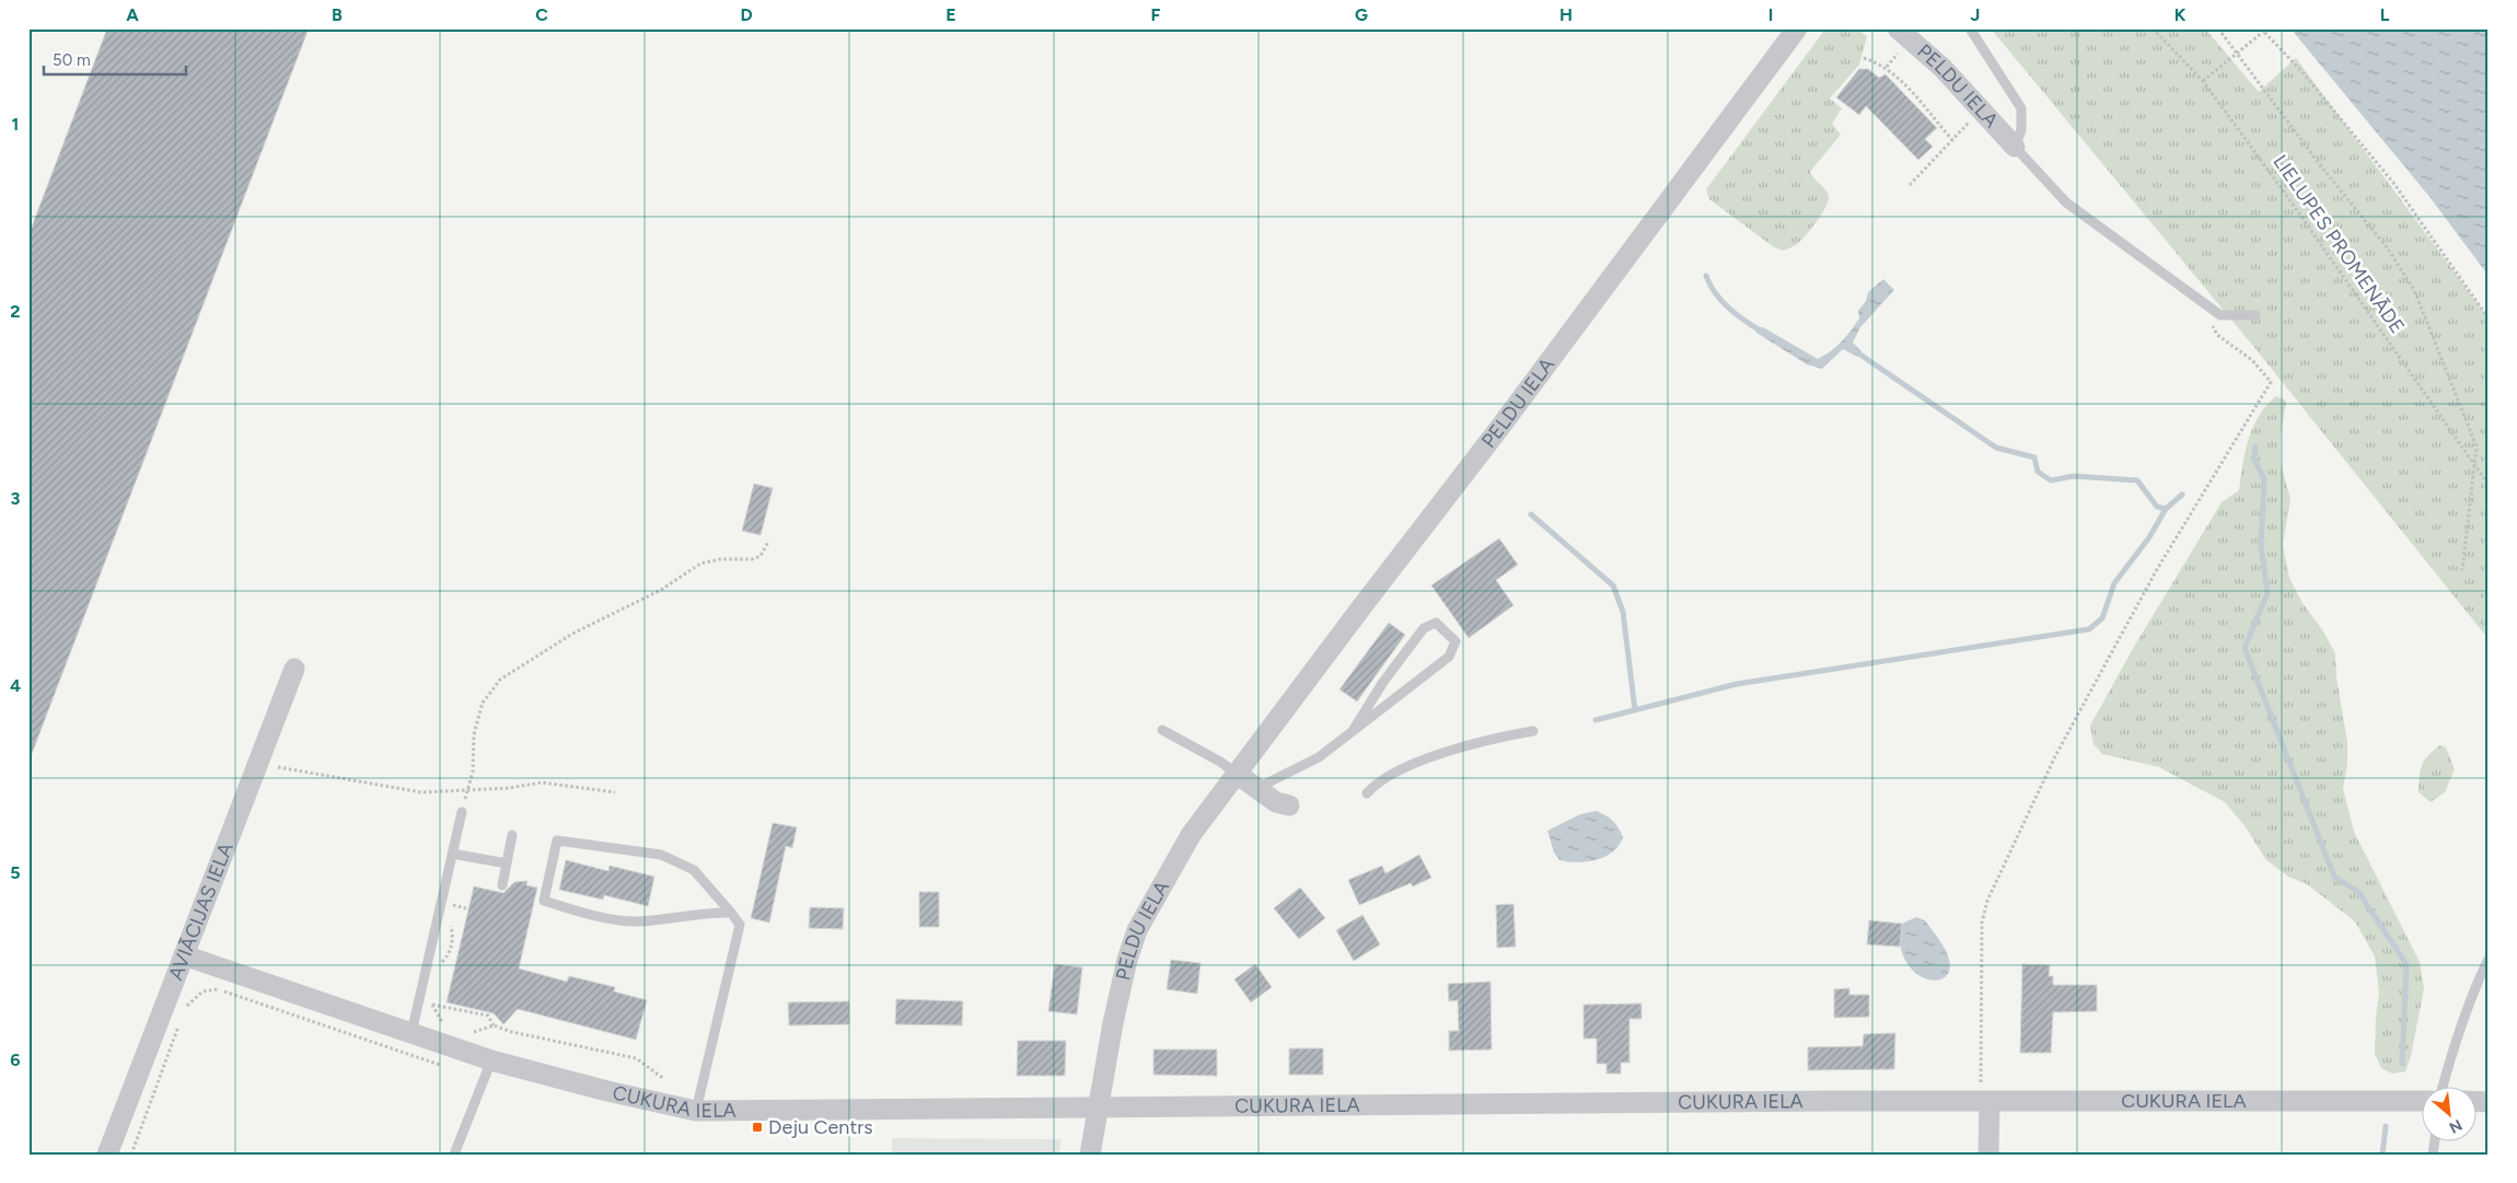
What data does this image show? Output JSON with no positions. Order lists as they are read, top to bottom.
{
  "streets": {
    "street": ["PELDU IELA", "AVIĀCIJAS IELA", "CUKURA IELA"],
    "path": ["LIELUPES PROMENĀDE"]
  },
  "crossings": [
    ["PELDU IELA", "CUKURA IELA"],
    ["AVIĀCIJAS IELA", "CUKURA IELA"]
  ],
  "places": {
    "transit": ["Deju Centrs"]
  },
  "scale_bar": "50 m",
  "north": "bottom right",
  "grid": {
    "columns": [
      "A",
      "B",
      "C",
      "D",
      "E",
      "F",
      "G",
      "H",
      "I",
      "J",
      "K",
      "L"
    ],
    "rows": [
      "1",
      "2",
      "3",
      "4",
      "5",
      "6"
    ]
  }
}
